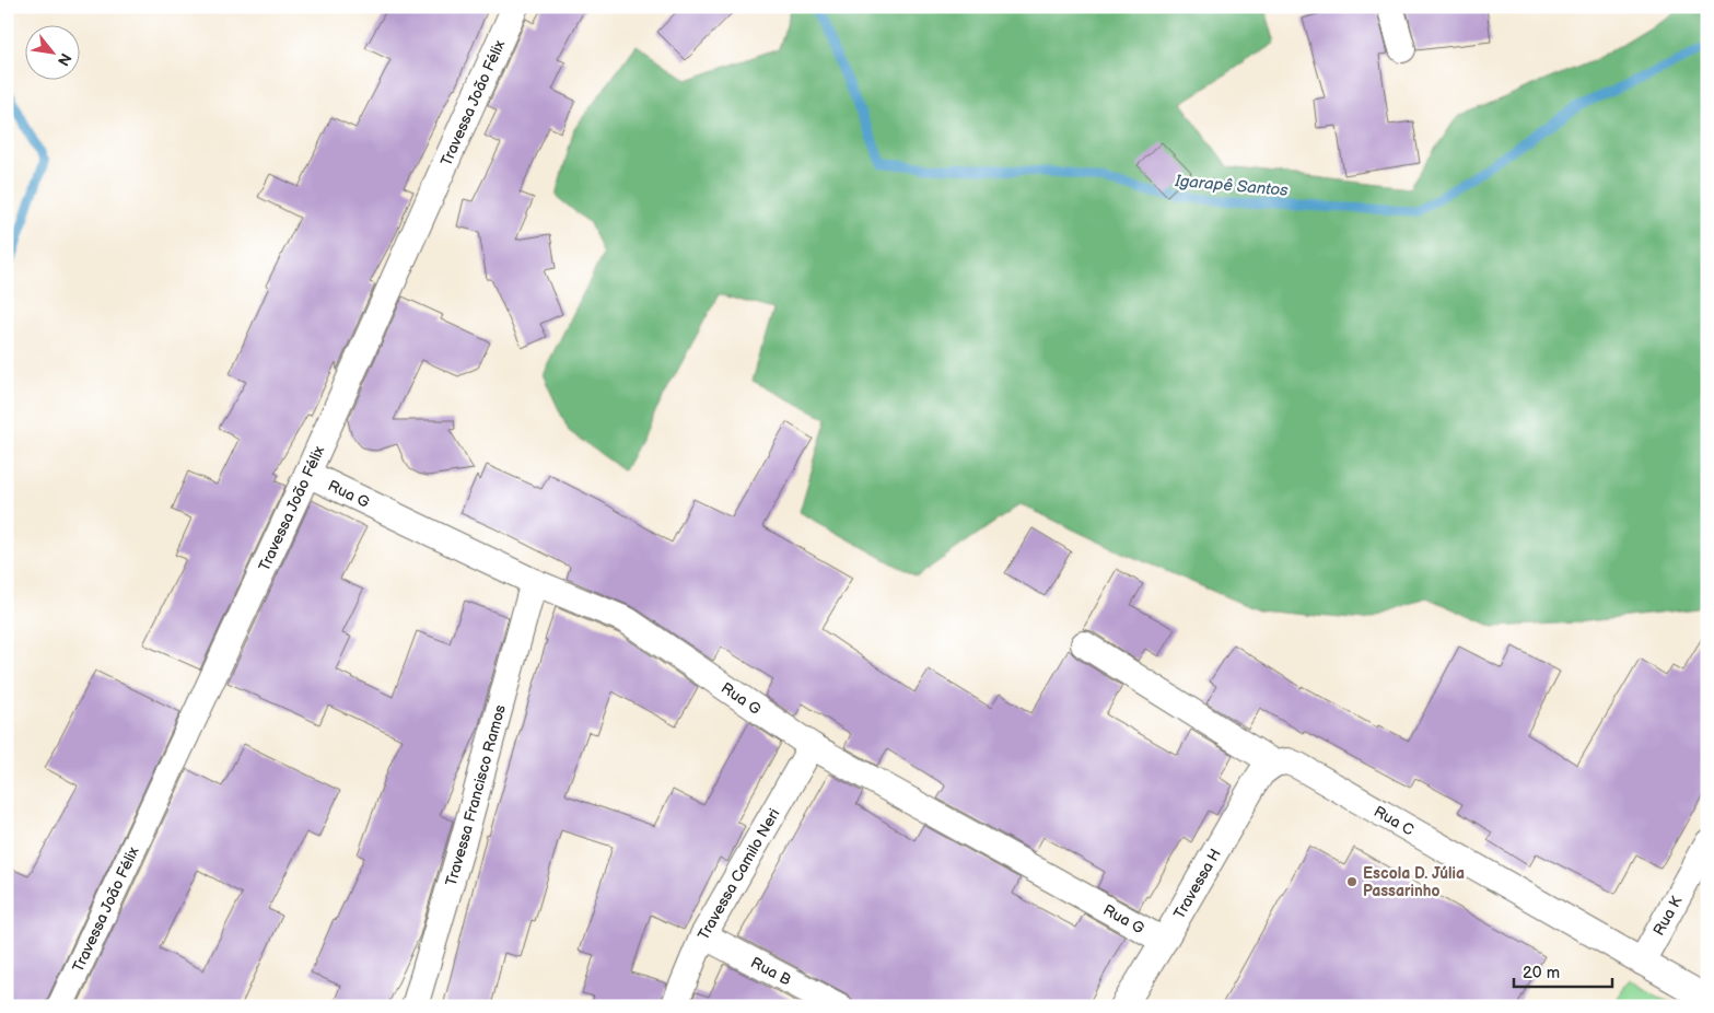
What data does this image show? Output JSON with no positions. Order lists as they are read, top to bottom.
{
  "streets": {
    "street": [
      "Travessa João Félix",
      "Rua G",
      "Travessa Francisco Ramos",
      "Rua C",
      "Travessa Camilo Neri",
      "Travessa H",
      "Rua K",
      "Rua B"
    ]
  },
  "crossings": [
    ["Travessa João Félix", "Rua G"],
    ["Rua G", "Travessa Francisco Ramos"],
    ["Rua G", "Travessa Camilo Neri"],
    ["Rua G", "Travessa H"],
    ["Rua C", "Travessa H"],
    ["Rua C", "Rua K"],
    ["Travessa Camilo Neri", "Rua B"]
  ],
  "water": ["Igarapê Santos"],
  "places": ["Escola D. Júlia Passarinho"],
  "scale_bar": "20 m",
  "north": "bottom right"
}
